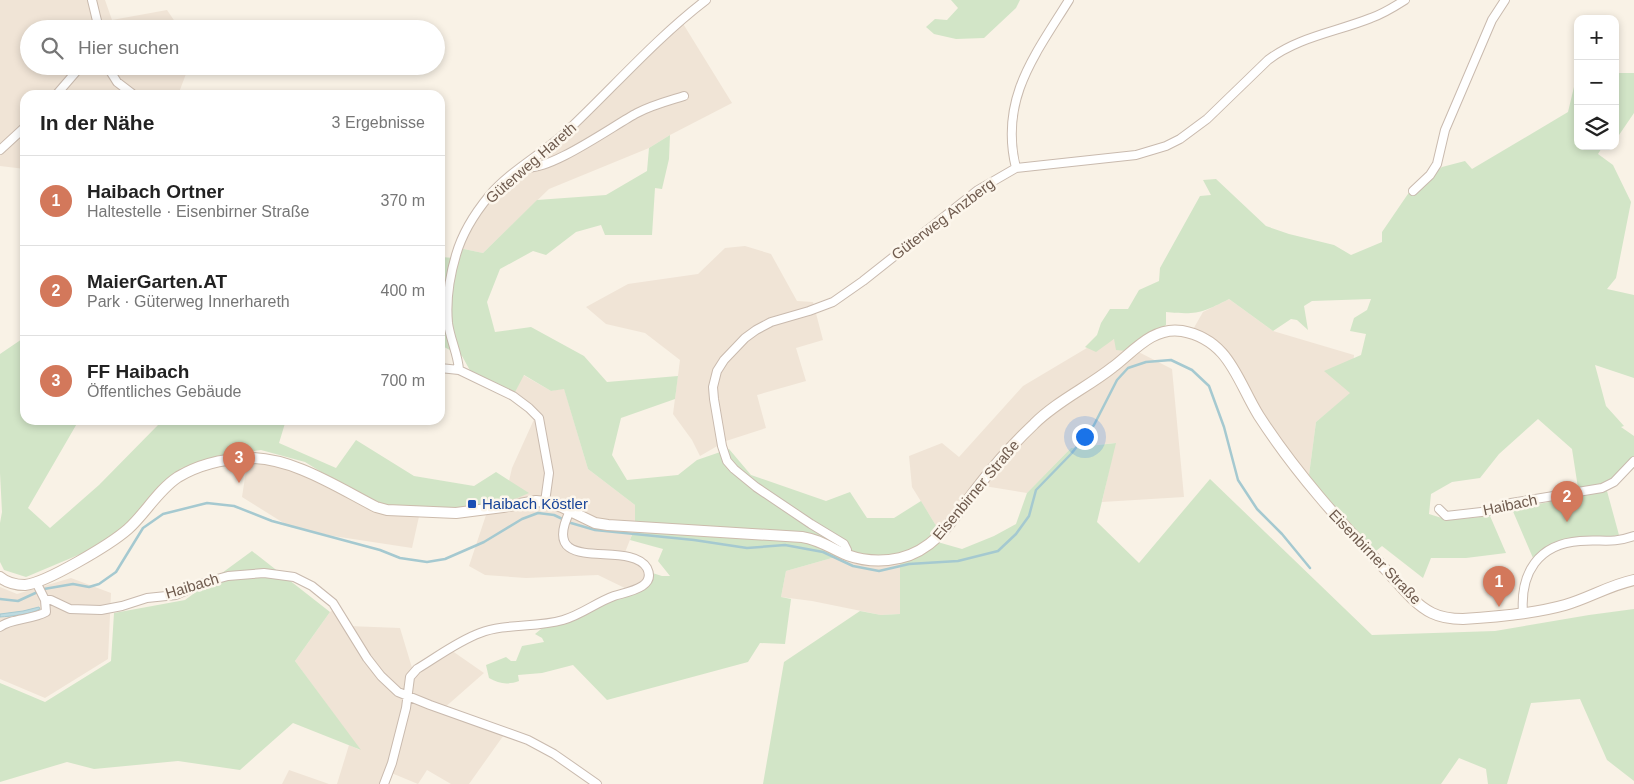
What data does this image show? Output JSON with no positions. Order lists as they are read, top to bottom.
{
  "streets": {
    "main road": ["Eisenbirner Straße"],
    "street": ["Güterweg Hareth", "Güterweg Anzberg", "Haibach"]
  },
  "crossings": [
    ["Güterweg Anzberg", "Eisenbirner Straße"],
    ["Eisenbirner Straße", "Haibach"]
  ],
  "places": {
    "transit": ["Haibach Köstler"]
  },
  "page": {
    "map_buttons": ["+", "−"],
    "search": "Hier suchen",
    "heading": ["In der Nähe", "3 Ergebnisse"],
    "list": [
      {
        "mark": "1",
        "name": "Haibach Ortner",
        "note": "Haltestelle · Eisenbirner Straße",
        "value": "370 m"
      },
      {
        "mark": "2",
        "name": "MaierGarten.AT",
        "note": "Park · Güterweg Innerhareth",
        "value": "400 m"
      },
      {
        "mark": "3",
        "name": "FF Haibach",
        "note": "Öffentliches Gebäude",
        "value": "700 m"
      }
    ],
    "pins": ["3", "2", "1"]
  }
}
